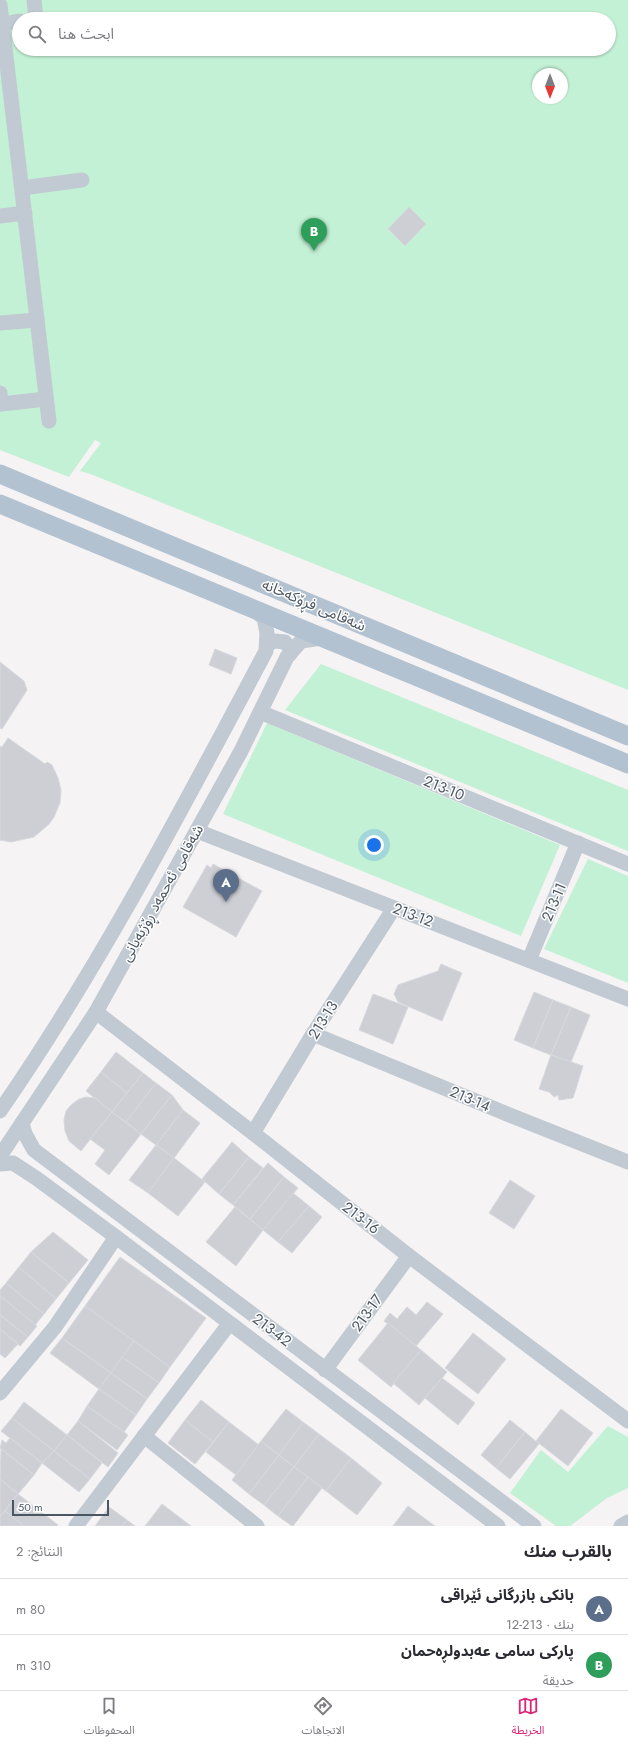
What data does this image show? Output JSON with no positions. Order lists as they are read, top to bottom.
{
  "streets": {
    "main road": ["شەقامی فڕۆکەخانە"],
    "street": [
      "213-10",
      "شەقامی ئەحمەد ڕۆژبەیانی",
      "213-11",
      "213-12",
      "213-13",
      "213-14",
      "213-16",
      "213-17",
      "213-42"
    ]
  },
  "crossings": [
    ["شەقامی فڕۆکەخانە", "شەقامی ئەحمەد ڕۆژبەیانی"],
    ["213-10", "شەقامی ئەحمەد ڕۆژبەیانی"],
    ["213-10", "213-11"],
    ["شەقامی ئەحمەد ڕۆژبەیانی", "213-12"],
    ["شەقامی ئەحمەد ڕۆژبەیانی", "213-16"],
    ["شەقامی ئەحمەد ڕۆژبەیانی", "213-42"],
    ["213-11", "213-12"],
    ["213-12", "213-13"],
    ["213-13", "213-14"],
    ["213-13", "213-16"],
    ["213-16", "213-17"],
    ["213-17", "213-42"]
  ],
  "scale_bar": "50 m",
  "north": "bottom",
  "page": {
    "search": "ابحث هنا",
    "pins": ["B", "A"],
    "scale": "50 m",
    "heading": ["بالقرب منك", "النتائج: 2"],
    "list": [
      {
        "mark": "A",
        "name": "بانکی بازرگانی ئێراقی",
        "note": "بنك · 213-12",
        "value": "80 m"
      },
      {
        "mark": "B",
        "name": "پارکی سامی عەبدولڕەحمان",
        "note": "حديقة",
        "value": "310 m"
      }
    ],
    "nav": ["الخريطة", "الاتجاهات", "المحفوظات"]
  }
}
